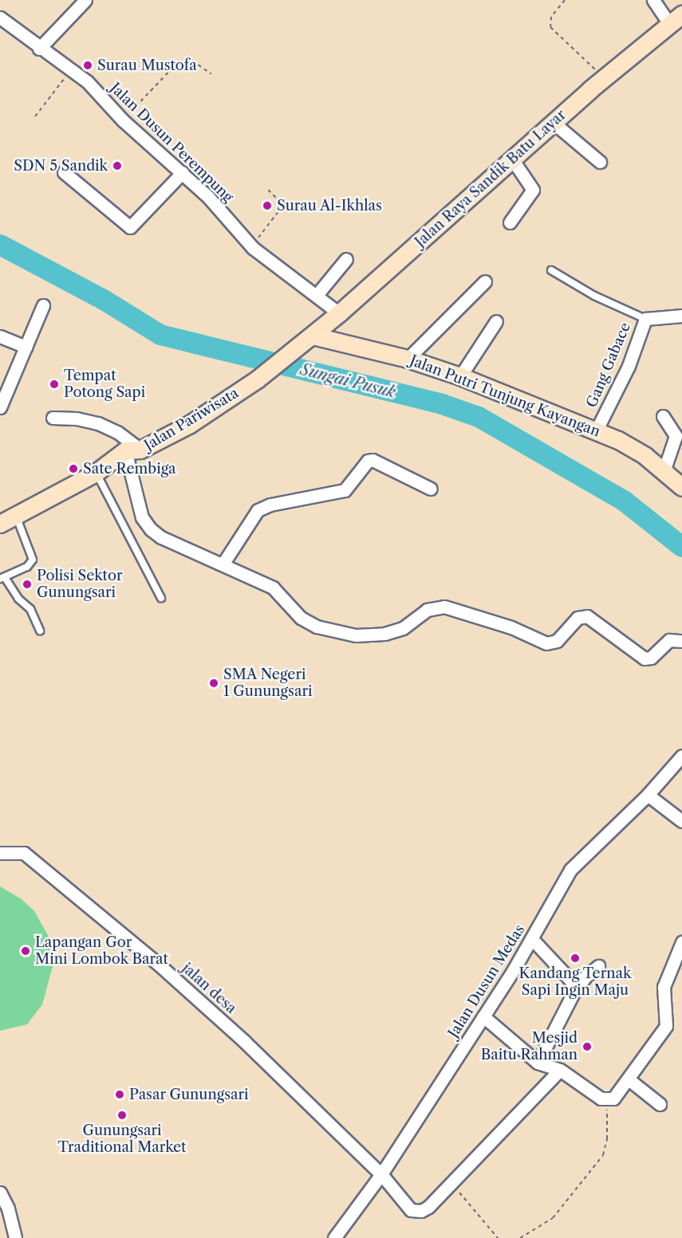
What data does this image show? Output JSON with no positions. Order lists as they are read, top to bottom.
{
  "streets": {
    "main road": ["Jalan Raya Sandik Batu Layar", "Jalan Putri Tunjung Kayangan", "Jalan Pariwisata"],
    "street": [
      "Jalan Dusun Perempung",
      "Gang Gabace",
      "Jalan Dusun Medas",
      "jalan desa"
    ]
  },
  "crossings": [
    ["Jalan Dusun Perempung", "Jalan Raya Sandik Batu Layar"],
    ["Jalan Raya Sandik Batu Layar", "Jalan Putri Tunjung Kayangan"],
    ["Jalan Raya Sandik Batu Layar", "Jalan Pariwisata"],
    ["Gang Gabace", "Jalan Putri Tunjung Kayangan"],
    ["Jalan Putri Tunjung Kayangan", "Jalan Pariwisata"],
    ["Jalan Dusun Medas", "jalan desa"]
  ],
  "water": ["Sungai Pusuk"],
  "places": [
    "Surau Mustofa",
    "SDN 5 Sandik",
    "Surau Al-Ikhlas",
    "Tempat Potong Sapi",
    "Sate Rembiga",
    "Polisi Sektor Gunungsari",
    "SMA Negeri 1 Gunungsari",
    "Lapangan Gor Mini Lombok Barat",
    "Kandang Ternak Sapi Ingin Maju",
    "Mesjid Baitu Rahman",
    "Pasar Gunungsari",
    "Gunungsari Traditional Market"
  ]
}
